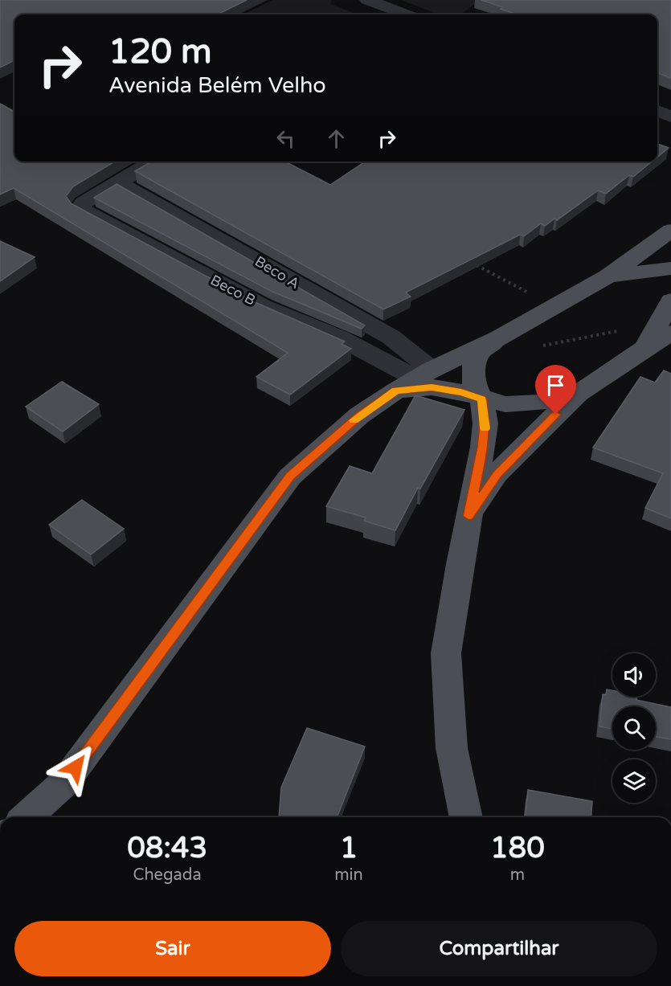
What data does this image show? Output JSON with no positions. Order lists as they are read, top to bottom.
{
  "streets": {
    "street": ["Beco A", "Beco B"]
  },
  "crossings": [
    ["Beco A", "Beco B"]
  ],
  "page": {
    "turn": ["120 m", "Avenida Belém Velho"],
    "eta": [
      "08:43",
      "Chegada",
      "1",
      "min",
      "180",
      "m"
    ],
    "buttons": ["Sair", "Compartilhar"]
  }
}
